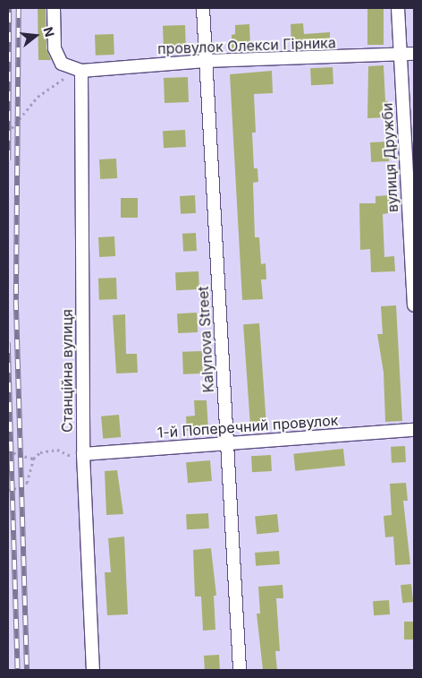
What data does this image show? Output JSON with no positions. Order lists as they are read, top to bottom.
{
  "streets": {
    "street": [
      "провулок Олекси Гірника",
      "вулиця Дружби",
      "Kalynova Street",
      "Станційна вулиця",
      "1-й Поперечний провулок"
    ]
  },
  "crossings": [
    ["провулок Олекси Гірника", "вулиця Дружби"],
    ["провулок Олекси Гірника", "Kalynova Street"],
    ["провулок Олекси Гірника", "Станційна вулиця"],
    ["Kalynova Street", "1-й Поперечний провулок"],
    ["Станційна вулиця", "1-й Поперечний провулок"]
  ],
  "north": "right"
}
